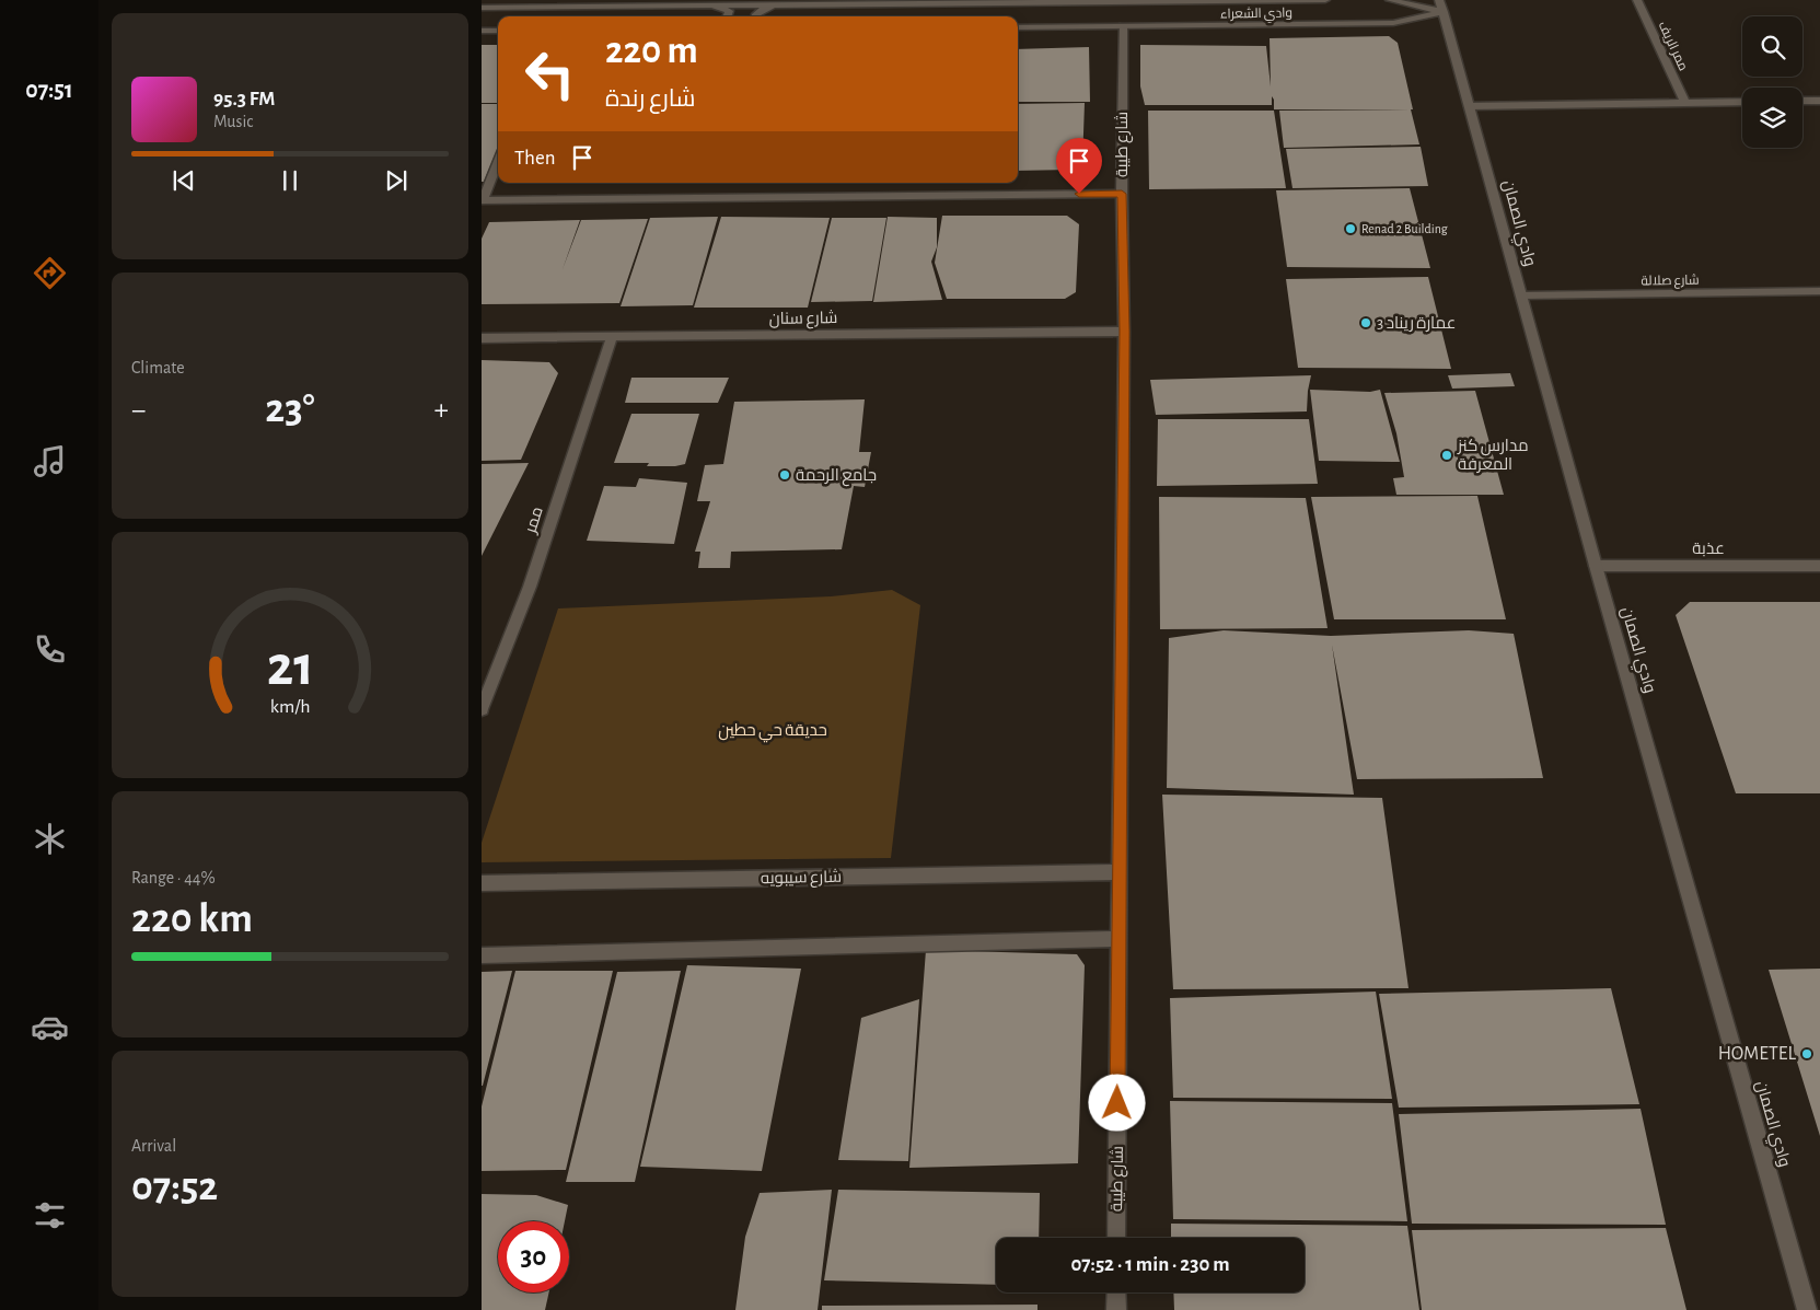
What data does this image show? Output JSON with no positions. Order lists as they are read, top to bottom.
{
  "streets": {
    "street": [
      "وادي الشعراء",
      "ممر الريف",
      "شارع طيبة",
      "وادي الصمان",
      "شارع صلالة",
      "شارع سنان",
      "ممر",
      "عذبة",
      "شارع سيبويه"
    ]
  },
  "crossings": [
    ["وادي الشعراء", "شارع طيبة"],
    ["وادي الشعراء", "وادي الصمان"],
    ["شارع طيبة", "شارع سنان"],
    ["شارع طيبة", "شارع سيبويه"],
    ["وادي الصمان", "شارع صلالة"],
    ["وادي الصمان", "عذبة"],
    ["شارع سنان", "ممر"]
  ],
  "parks": ["حديقة حي حطين"],
  "places": [
    "Renad 2 Building",
    "عمارة ريناد 3",
    "مدارس كنز المعرفة",
    "جامع الرحمة",
    "HOMETEL"
  ],
  "page": {
    "tabs": "07:51",
    "turn": ["220 m", "شارع رندة"],
    "song": ["95.3 FM", "Music"],
    "then": "Then",
    "tile": [
      "Climate",
      ["Range · 44%", "220 km"],
      ["Arrival", "07:52"]
    ],
    "heat": ["−", "23°", "+"],
    "limit": "30",
    "trip": "07:52 · 1 min · 230 m",
    "gauge": ["21", "km/h"]
  }
}
